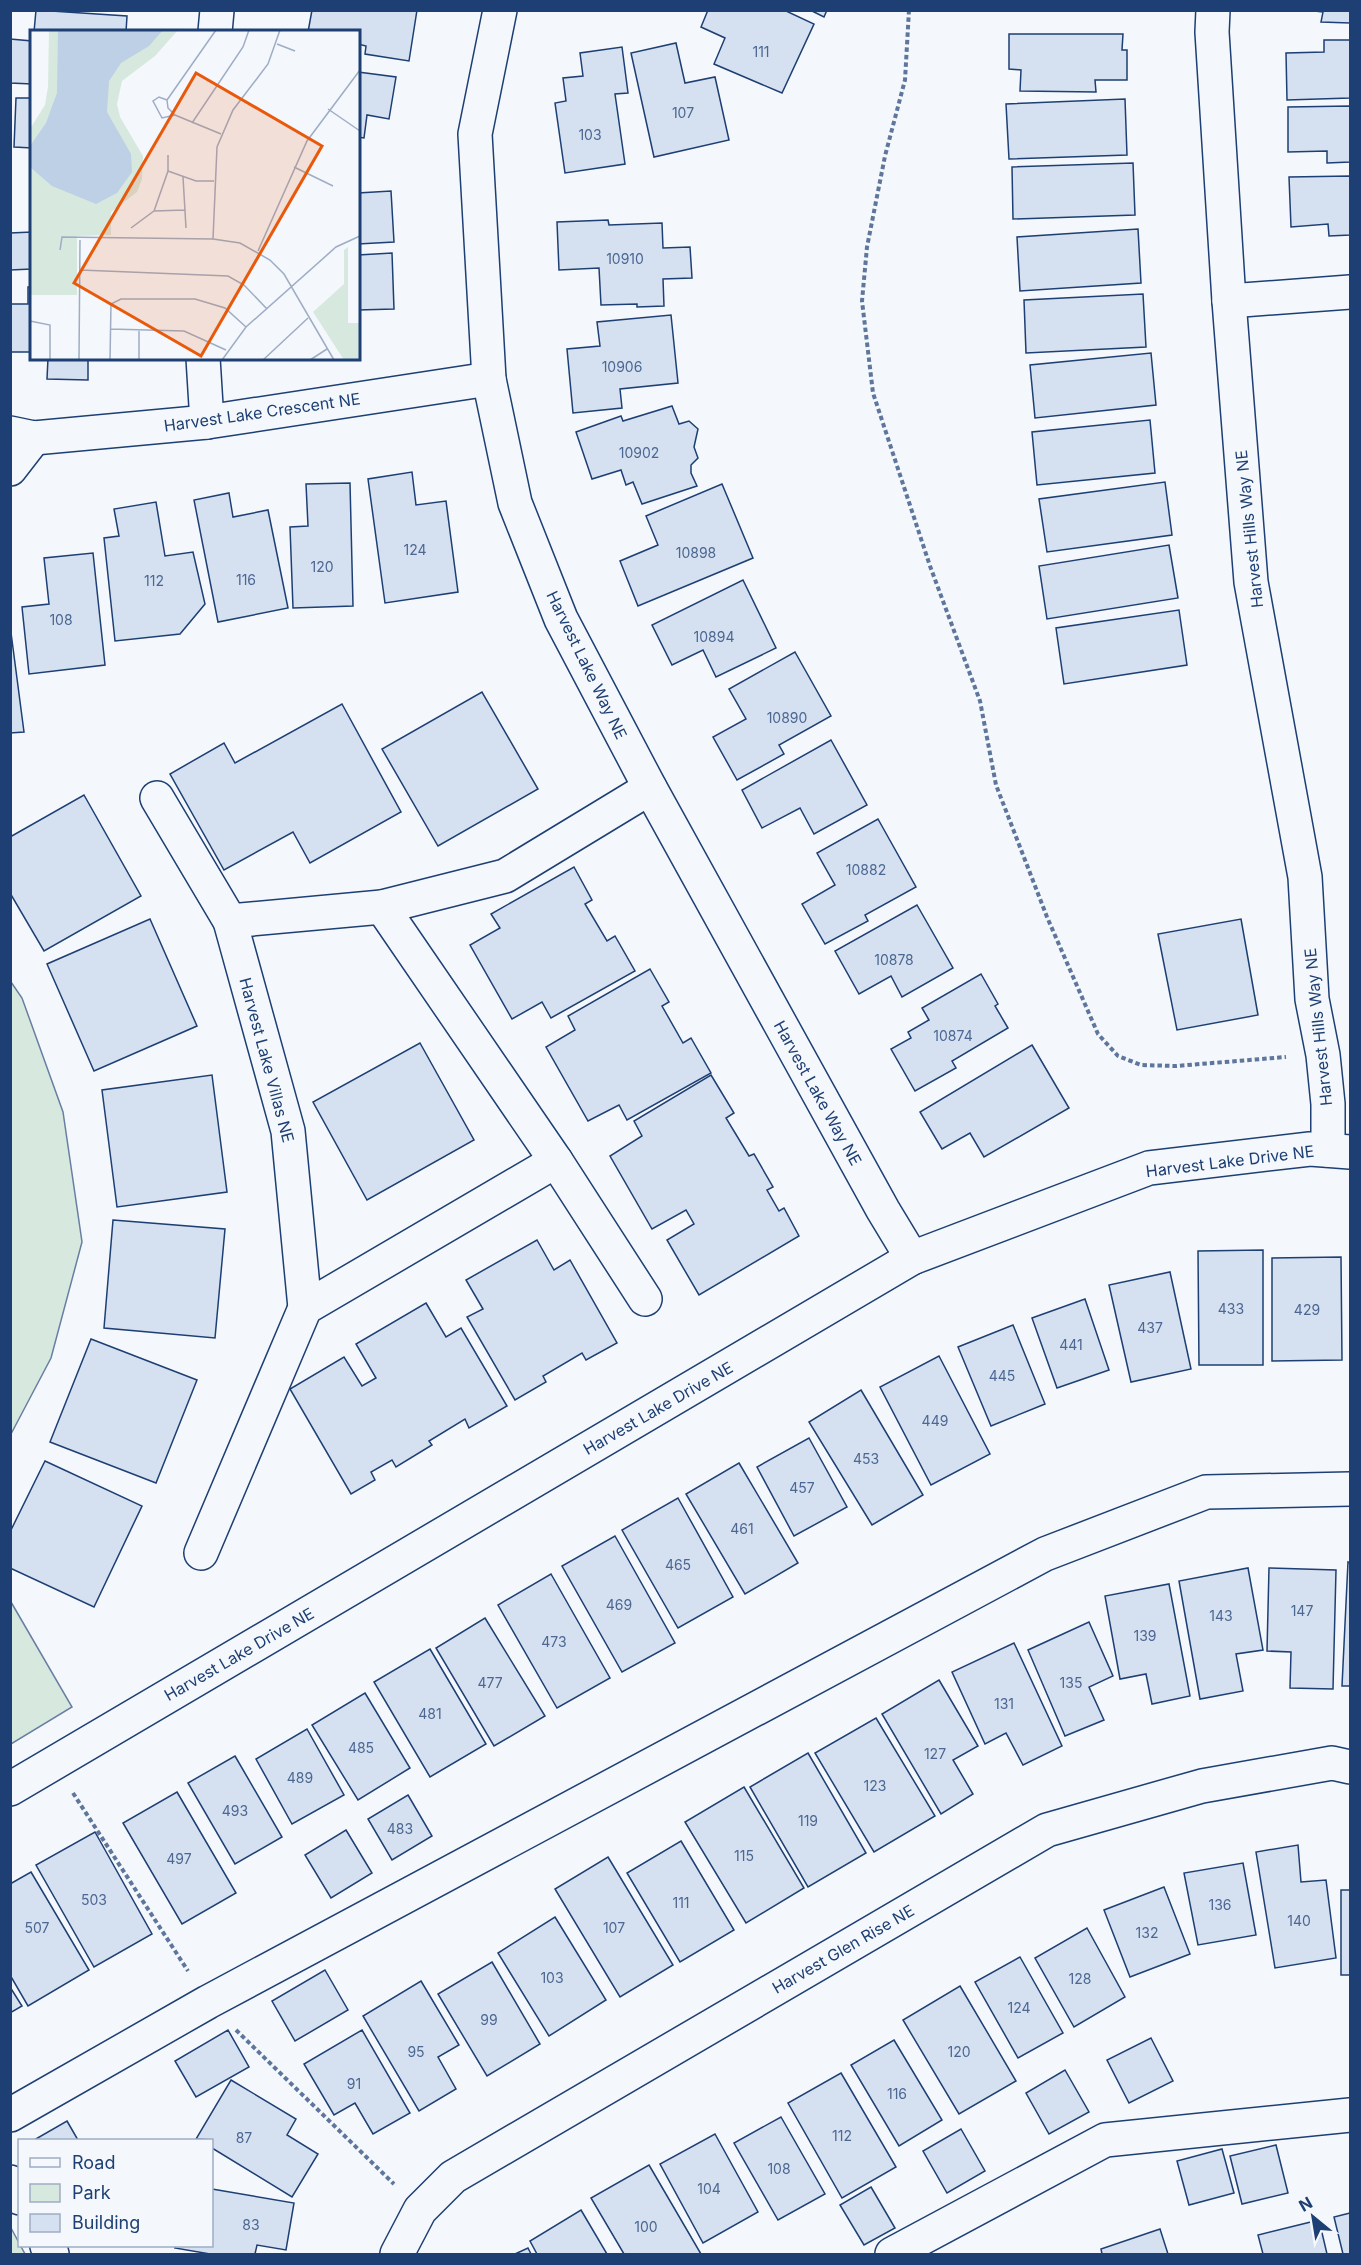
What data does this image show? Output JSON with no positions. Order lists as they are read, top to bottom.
{
  "streets": {
    "street": [
      "Harvest Lake Crescent NE",
      "Harvest Hills Way NE",
      "Harvest Lake Way NE",
      "Harvest Lake Villas NE",
      "Harvest Lake Drive NE",
      "Harvest Glen Rise NE"
    ]
  },
  "crossings": [
    ["Harvest Lake Crescent NE", "Harvest Lake Way NE"],
    ["Harvest Hills Way NE", "Harvest Lake Drive NE"],
    ["Harvest Lake Way NE", "Harvest Lake Drive NE"]
  ],
  "house_numbers": [
    "111",
    "107",
    "103",
    "10910",
    "10906",
    "10902",
    "124",
    "10898",
    "120",
    "116",
    "112",
    "108",
    "10894",
    "10890",
    "10882",
    "10878",
    "10874",
    "433",
    "429",
    "437",
    "441",
    "445",
    "449",
    "453",
    "457",
    "461",
    "465",
    "469",
    "147",
    "143",
    "139",
    "473",
    "477",
    "135",
    "131",
    "481",
    "485",
    "127",
    "489",
    "123",
    "493",
    "119",
    "483",
    "115",
    "497",
    "503",
    "111",
    "136",
    "140",
    "507",
    "107",
    "132",
    "103",
    "128",
    "124",
    "99",
    "95",
    "120",
    "91",
    "116",
    "112",
    "87",
    "108",
    "104",
    "83",
    "100"
  ],
  "legend": ["Road", "Park", "Building"],
  "north": "top left"
}
